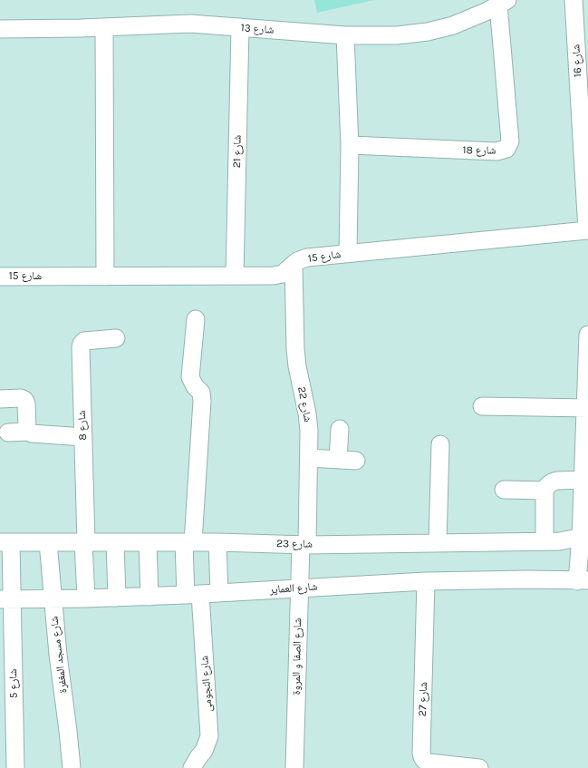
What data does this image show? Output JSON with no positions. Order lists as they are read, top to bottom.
{
  "streets": {
    "street": [
      "شارع 13",
      "شارع 16",
      "شارع 18",
      "شارع 21",
      "شارع 15",
      "شارع 22",
      "شارع 8",
      "شارع 23",
      "شارع العماير",
      "شارع مسجد المغفرة",
      "شارع الصفا و المروة",
      "شارع 5",
      "شارع النجومى",
      "شارع 27"
    ]
  },
  "crossings": [
    ["شارع 13", "شارع 18"],
    ["شارع 13", "شارع 21"],
    ["شارع 16", "شارع 15"],
    ["شارع 21", "شارع 15"],
    ["شارع 15", "شارع 22"],
    ["شارع 22", "شارع 23"],
    ["شارع 22", "شارع الصفا و المروة"],
    ["شارع 8", "شارع 23"],
    ["شارع 8", "شارع العماير"],
    ["شارع 23", "شارع مسجد المغفرة"],
    ["شارع 23", "شارع الصفا و المروة"],
    ["شارع 23", "شارع 5"],
    ["شارع 23", "شارع النجومى"],
    ["شارع العماير", "شارع مسجد المغفرة"],
    ["شارع العماير", "شارع الصفا و المروة"],
    ["شارع العماير", "شارع 5"],
    ["شارع العماير", "شارع النجومى"],
    ["شارع العماير", "شارع 27"]
  ]
}
